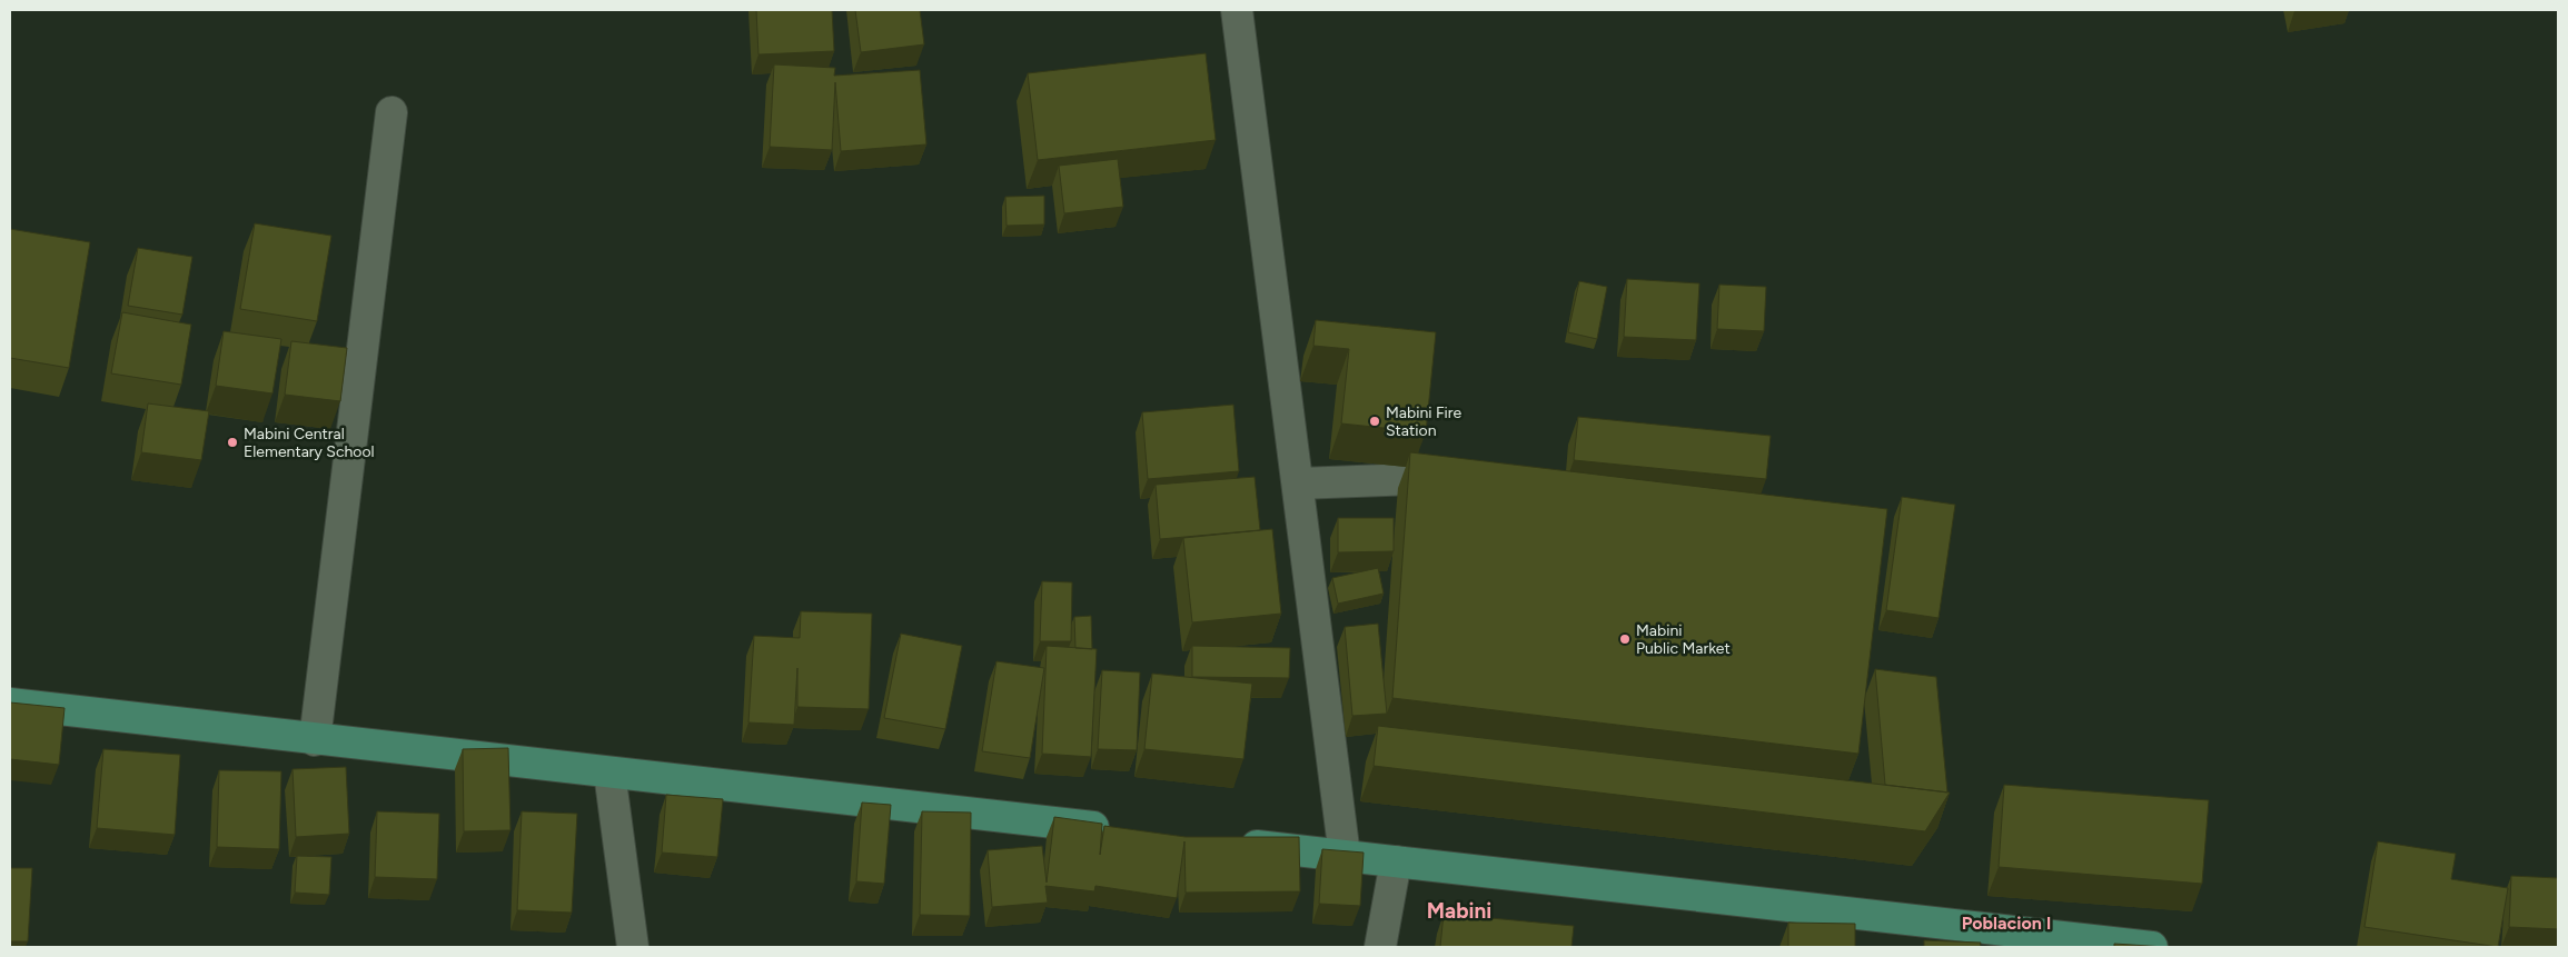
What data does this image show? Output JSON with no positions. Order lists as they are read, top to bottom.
{
  "districts": ["Mabini", "Poblacion I"],
  "places": ["Mabini Fire Station", "Mabini Central Elementary School", "Mabini Public Market"]
}
